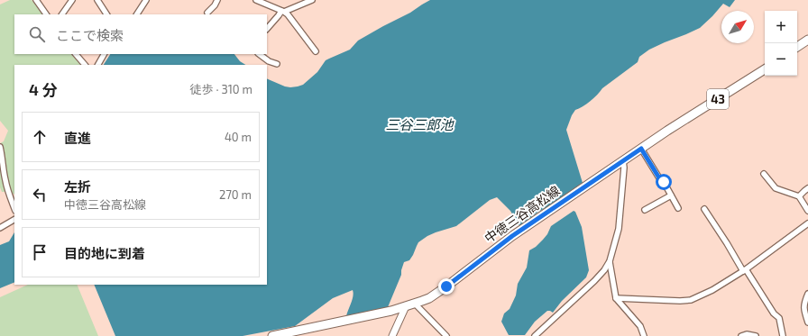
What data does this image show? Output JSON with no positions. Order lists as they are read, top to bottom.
{
  "streets": {
    "main road": ["43", "中徳三谷高松線"]
  },
  "water": ["三谷三郎池"],
  "north": "top right",
  "page": {
    "map_buttons": ["+", "−"],
    "search": "ここで検索",
    "heading": ["4 分", "徒歩 · 310 m"],
    "list": [
      ["直進", "40 m"],
      ["左折", "中徳三谷高松線", "270 m"],
      "目的地に到着"
    ]
  }
}
